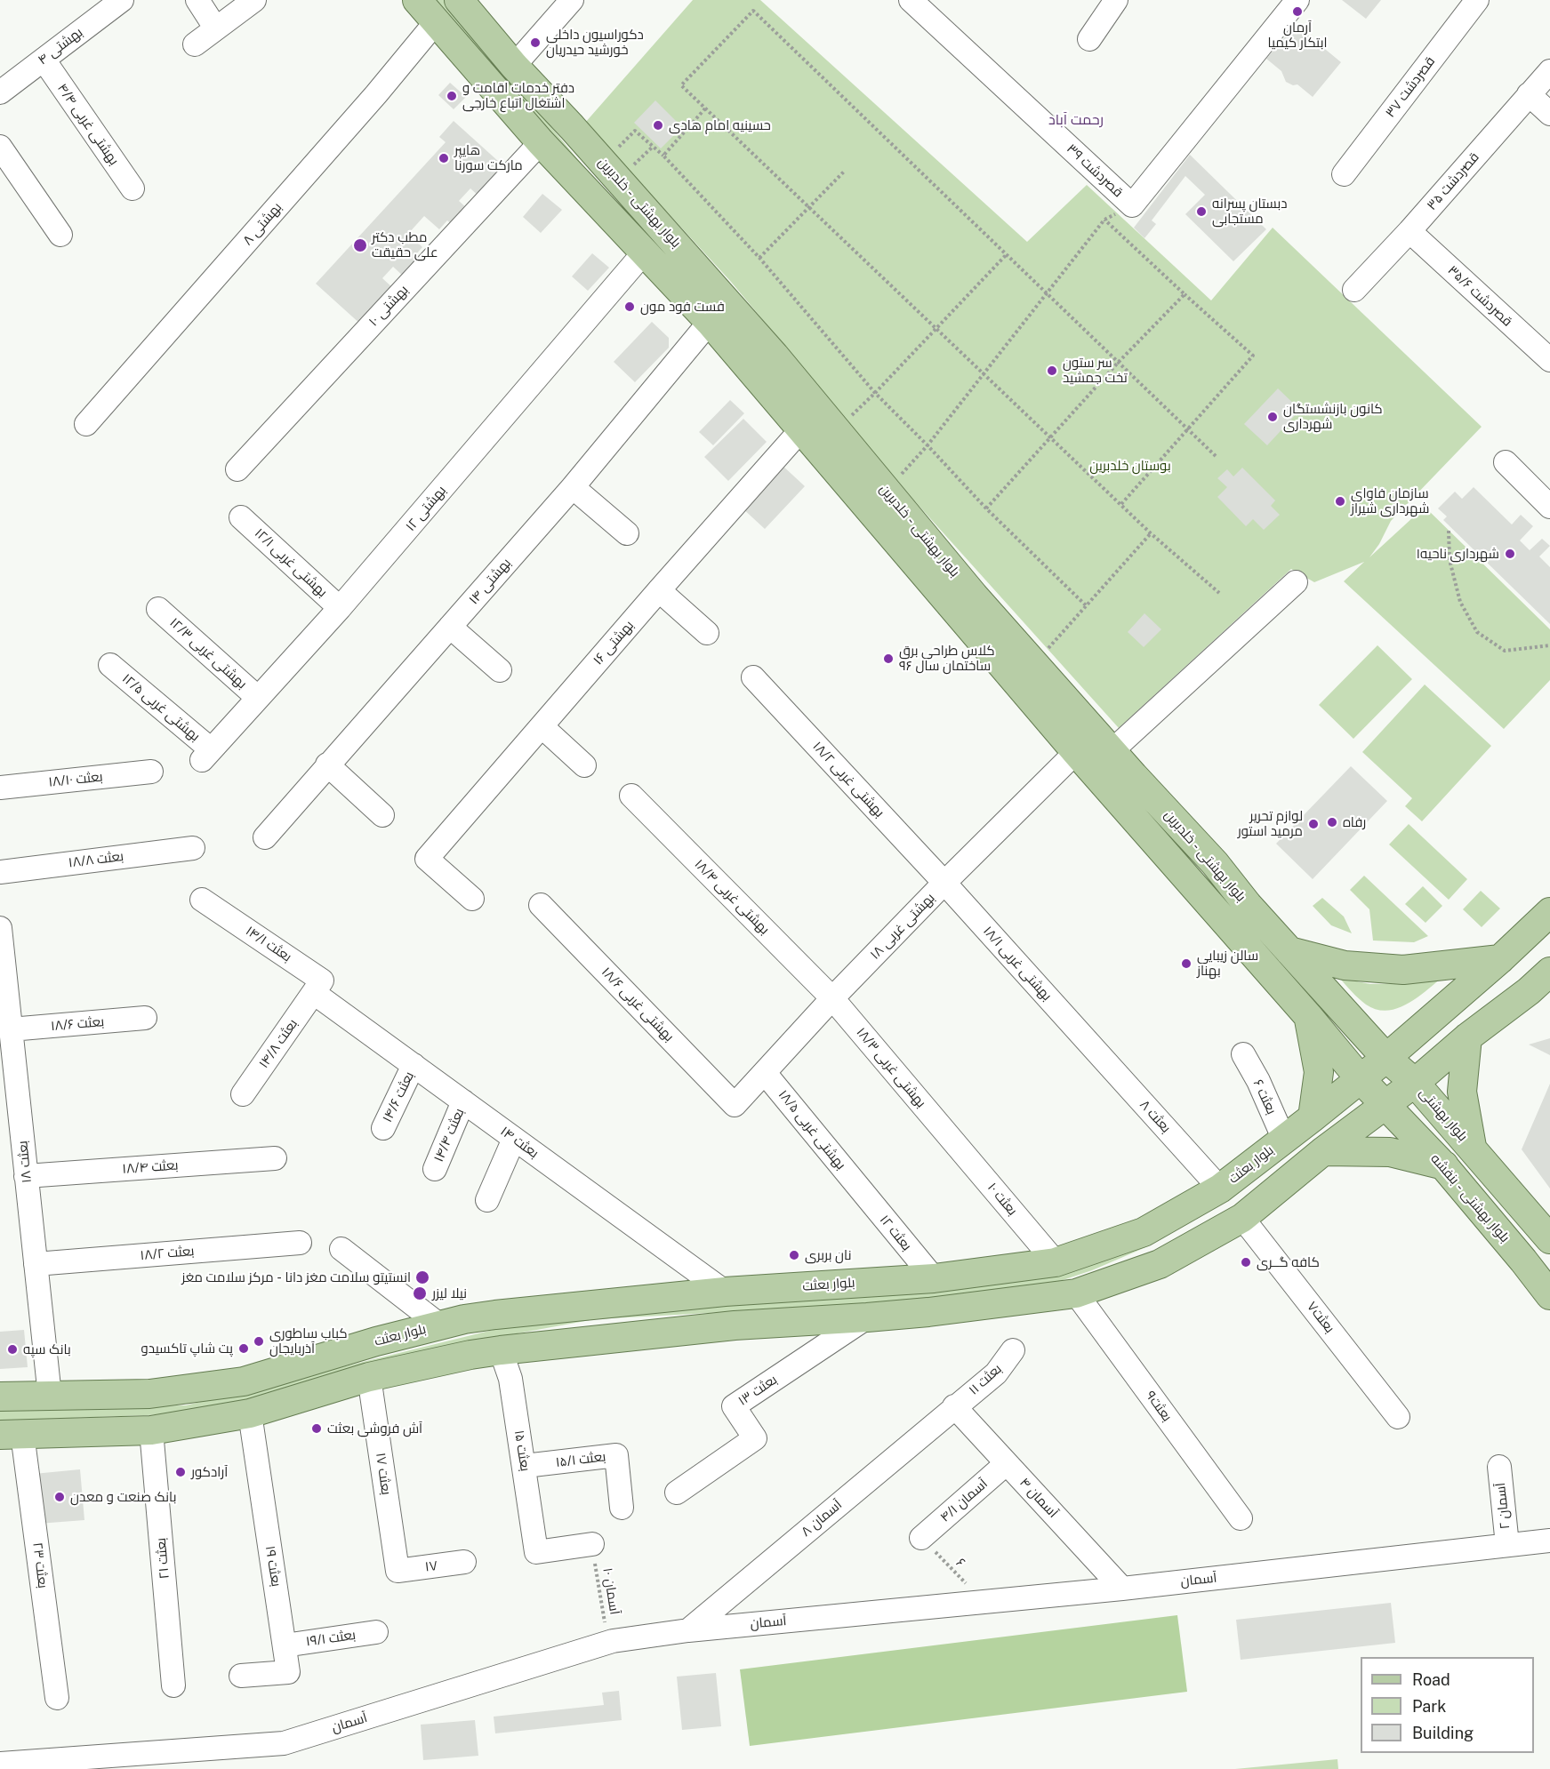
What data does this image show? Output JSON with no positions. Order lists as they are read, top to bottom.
{
  "streets": {
    "main road": [
      "بلوار بهشتی - خلدبرین",
      "بلوار بهشتی",
      "بلوار بعثت",
      "بلوار بهشتی - بنفشه"
    ],
    "street": [
      "۴ بهشتی",
      "قصردشت ۳۷",
      "۴/۴ بهشتی غربی",
      "قصردشت ۳۹",
      "قصردشت ۳۵",
      "۸ بهشتی",
      "قصردشت ۳۵/۶",
      "۱۰ بهشتی",
      "۱۲ بهشتی",
      "۱۲/۱ بهشتی غربی",
      "۱۴ بهشتی",
      "۱۶ بهشتی",
      "۱۲/۳ بهشتی غربی",
      "۱۲/۵ بهشتی غربی",
      "۱۸/۱۰ بعثت",
      "بهشتی غربی ۱۸/۲",
      "۱۸/۸ بعثت",
      "بهشتی غربی ۱۸/۴",
      "بهشتی غربی ۱۸",
      "۱۴/۱ بعثت",
      "بهشتی غربی ۱۸/۱",
      "بهشتی غربی ۱۸/۶",
      "۱۸/۶ بعثت",
      "۱۴/۸ بعثت",
      "بهشتی غربی ۱۸/۳",
      "۱۴/۶ بعثت",
      "۶ بعثت",
      "۸ بعثت",
      "بهشتی غربی ۱۸/۵",
      "۱۴/۴ بعثت",
      "بعثت ۱۴",
      "بعثت ۱۸",
      "۱۸/۴ بعثت",
      "۱۰ بعثت",
      "۱۲ بعثت",
      "۱۸/۲ بعثت",
      "بعثت۷",
      "۱۱ بعثت",
      "۱۳ بعثت",
      "بعثت۹",
      "بعثت ۱۵",
      "۱۵/۱ بعثت",
      "بعثت ۱۷",
      "۴ آسمان",
      "۴/۱ آسمان",
      "۲ آسمان",
      "۸ آسمان",
      "۲۱ بعثت",
      "۲۳ بعثت",
      "بعثت ۱۹",
      "۱۷",
      "آسمان",
      "۱۹/۱ بعثت"
    ],
    "path": ["۶", "۱۰ آسمان"]
  },
  "crossings": [
    ["۴ بهشتی", "۴/۴ بهشتی غربی"],
    ["قصردشت ۳۵", "قصردشت ۳۵/۶"],
    ["بلوار بهشتی - خلدبرین", "۸ بهشتی"],
    ["بلوار بهشتی - خلدبرین", "۱۰ بهشتی"],
    ["بلوار بهشتی - خلدبرین", "۱۲ بهشتی"],
    ["بلوار بهشتی - خلدبرین", "۱۴ بهشتی"],
    ["بلوار بهشتی - خلدبرین", "۱۶ بهشتی"],
    ["بلوار بهشتی - خلدبرین", "بهشتی غربی ۱۸"],
    ["بلوار بهشتی - خلدبرین", "بلوار بهشتی"],
    ["بلوار بهشتی - خلدبرین", "بلوار بعثت"],
    ["۱۲ بهشتی", "۱۲/۱ بهشتی غربی"],
    ["۱۲ بهشتی", "۱۲/۳ بهشتی غربی"],
    ["۱۲ بهشتی", "۱۲/۵ بهشتی غربی"],
    ["بهشتی غربی ۱۸/۲", "بهشتی غربی ۱۸"],
    ["بهشتی غربی ۱۸/۲", "بهشتی غربی ۱۸/۱"],
    ["بهشتی غربی ۱۸/۴", "بهشتی غربی ۱۸"],
    ["بهشتی غربی ۱۸/۴", "بهشتی غربی ۱۸/۳"],
    ["بهشتی غربی ۱۸", "بهشتی غربی ۱۸/۱"],
    ["بهشتی غربی ۱۸", "بهشتی غربی ۱۸/۶"],
    ["بهشتی غربی ۱۸", "بهشتی غربی ۱۸/۳"],
    ["بهشتی غربی ۱۸", "بهشتی غربی ۱۸/۵"],
    ["۱۴/۱ بعثت", "۱۴/۸ بعثت"],
    ["۱۴/۱ بعثت", "بعثت ۱۴"],
    ["بهشتی غربی ۱۸/۱", "۸ بعثت"],
    ["۱۸/۶ بعثت", "بعثت ۱۸"],
    ["۱۴/۸ بعثت", "بعثت ۱۴"],
    ["بهشتی غربی ۱۸/۳", "۱۰ بعثت"],
    ["۱۴/۶ بعثت", "بعثت ۱۴"],
    ["۶ بعثت", "بلوار بعثت"],
    ["بلوار بهشتی", "بلوار بعثت"],
    ["۸ بعثت", "بلوار بعثت"],
    ["بهشتی غربی ۱۸/۵", "۱۲ بعثت"],
    ["۱۴/۴ بعثت", "بعثت ۱۴"],
    ["بعثت ۱۴", "بلوار بعثت"],
    ["بعثت ۱۸", "بلوار بعثت"],
    ["بعثت ۱۸", "۱۸/۴ بعثت"],
    ["بعثت ۱۸", "۱۸/۲ بعثت"],
    ["بلوار بعثت", "بلوار بهشتی - بنفشه"],
    ["بلوار بعثت", "۱۰ بعثت"],
    ["بلوار بعثت", "۱۲ بعثت"],
    ["۱۱ بعثت", "۴ آسمان"],
    ["۱۱ بعثت", "۸ آسمان"],
    ["بعثت ۱۵", "۱۵/۱ بعثت"],
    ["بعثت ۱۵", "۱۰ آسمان"],
    ["بعثت ۱۷", "۱۷"],
    ["۴ آسمان", "۴/۱ آسمان"],
    ["۴ آسمان", "۸ آسمان"],
    ["۴ آسمان", "آسمان"],
    ["۴/۱ آسمان", "۶"],
    ["۲ آسمان", "آسمان"],
    ["۸ آسمان", "آسمان"],
    ["۶", "آسمان"],
    ["بعثت ۱۹", "۱۹/۱ بعثت"],
    ["آسمان", "۱۰ آسمان"]
  ],
  "districts": ["رحمت آباد"],
  "parks": ["بوستان خلدبرین"],
  "places": [
    "آرمان ابتکار کیمیا",
    "دکوراسیون داخلی خورشید حیدریان",
    "دفتر خدمات اقامت و اشتغال اتباع خارجی",
    "حسینیه امام هادی",
    "هایپر مارکت سورنا",
    "دبستان پسرانه مستجابی",
    "مطب دکتر علی حقیقت",
    "فست فود مون",
    "سر ستون تخت جمشید",
    "کانون بازنشستگان شهرداری",
    "سازمان فاوای شهرداری شیراز",
    "شهرداری ناحیه۱",
    "کلاس طراحی برق ساختمان سال ۹۶",
    "رفاه",
    "لوازم تحریر مرمید استور",
    "سالن زیبایی بهناز",
    "نان بربری",
    "کافه گــری",
    "انستیتو سلامت مغز دانا - مرکز سلامت مغز",
    "نیلا لیزر",
    "کباب ساطوری آذربایجان",
    "پت شاپ تاکسیدو",
    "بانک سپه",
    "آش فروشی بعثت",
    "آرادکور",
    "بانک صنعت و معدن"
  ],
  "legend": ["Road", "Park", "Building"]
}
